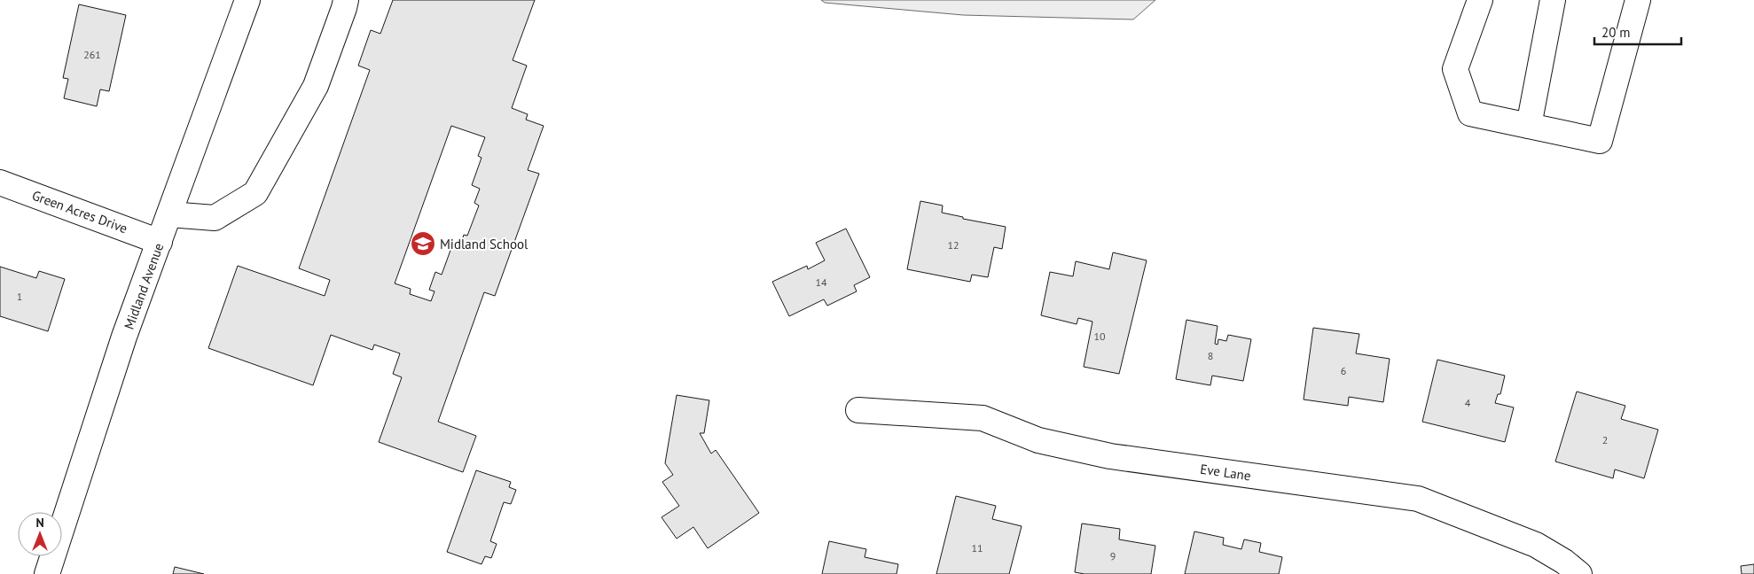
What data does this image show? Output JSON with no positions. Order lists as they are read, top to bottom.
{
  "streets": {
    "street": ["Green Acres Drive", "Midland Avenue", "Eve Lane"]
  },
  "crossings": [
    ["Green Acres Drive", "Midland Avenue"]
  ],
  "places": {
    "school or university": ["Midland School"]
  },
  "house_numbers": [
    "261",
    "12",
    "14",
    "1",
    "10",
    "8",
    "6",
    "4",
    "2",
    "11",
    "9"
  ],
  "scale_bar": "20 m",
  "north": "top"
}
